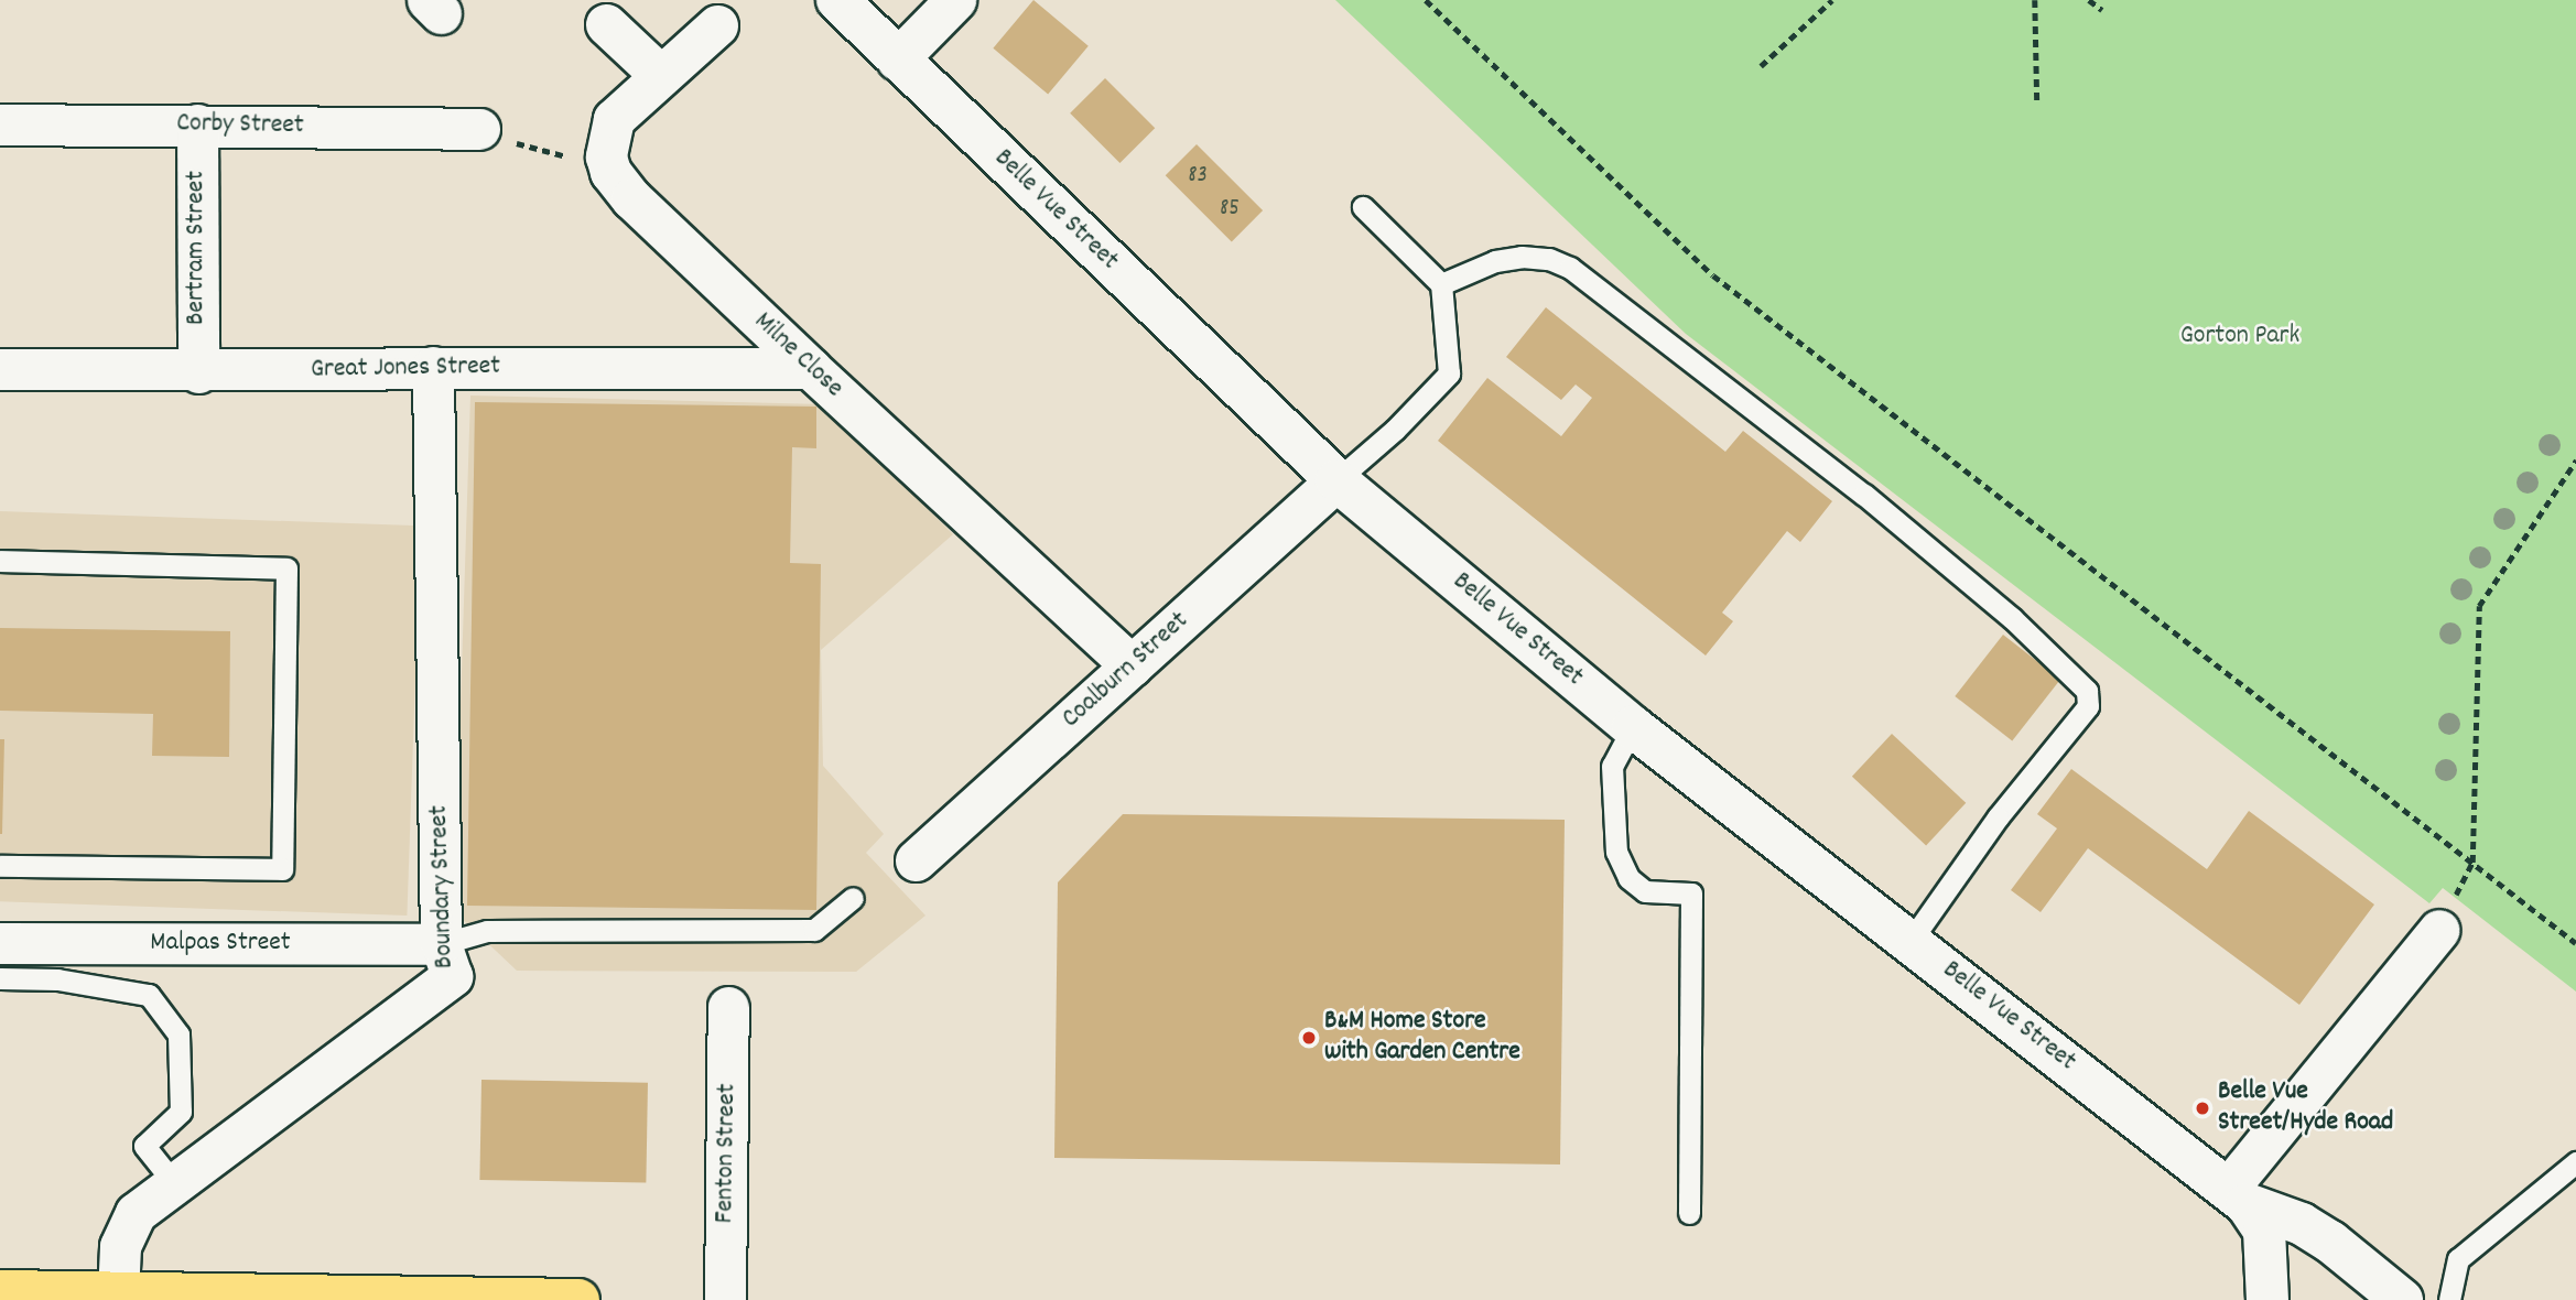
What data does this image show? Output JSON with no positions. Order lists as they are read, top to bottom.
{
  "streets": {
    "street": [
      "Corby Street",
      "Belle Vue Street",
      "Bertram Street",
      "Milne Close",
      "Great Jones Street",
      "Coalburn Street",
      "Boundary Street",
      "Malpas Street",
      "Fenton Street"
    ]
  },
  "crossings": [
    ["Corby Street", "Bertram Street"],
    ["Belle Vue Street", "Coalburn Street"],
    ["Bertram Street", "Great Jones Street"],
    ["Milne Close", "Great Jones Street"],
    ["Milne Close", "Coalburn Street"],
    ["Great Jones Street", "Boundary Street"],
    ["Boundary Street", "Malpas Street"]
  ],
  "parks": ["Gorton Park"],
  "places": ["B&M Home Store with Garden Centre", "Belle Vue Street/Hyde Road"],
  "house_numbers": ["83", "85"]
}
